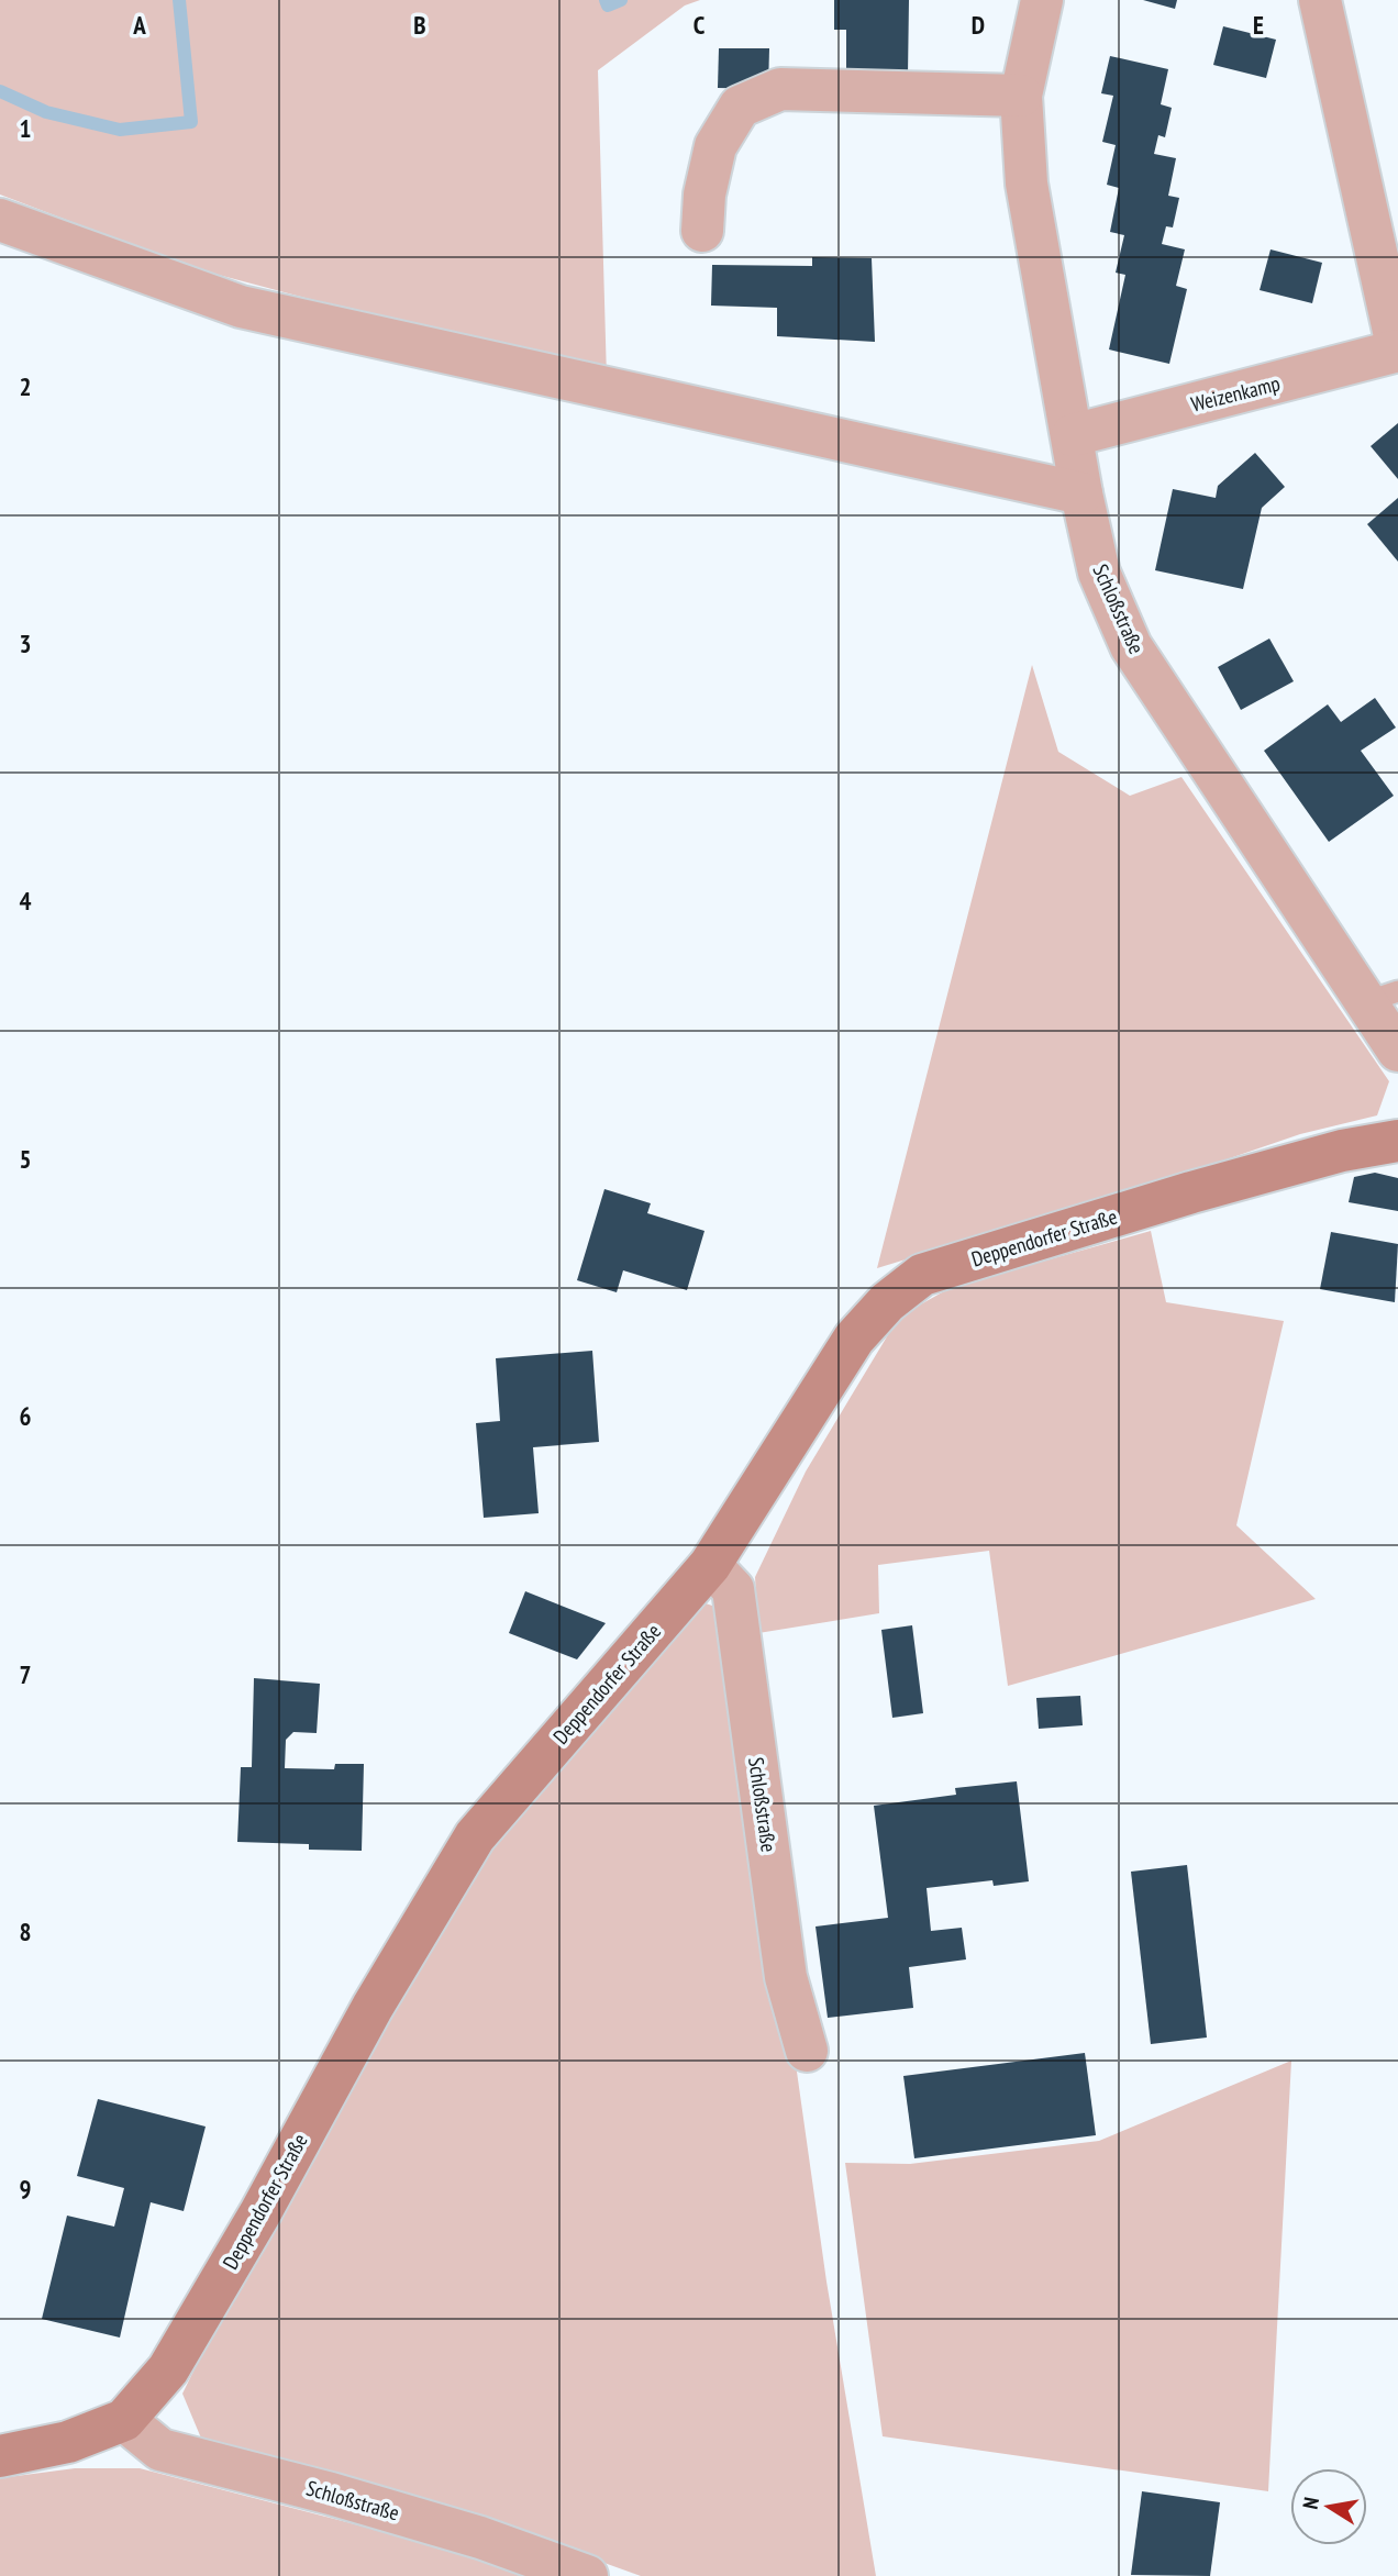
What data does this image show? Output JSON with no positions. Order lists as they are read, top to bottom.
{
  "streets": {
    "street": ["Weizenkamp", "Schloßstraße", "Deppendorfer Straße"]
  },
  "crossings": [
    ["Weizenkamp", "Schloßstraße"],
    ["Schloßstraße", "Deppendorfer Straße"]
  ],
  "north": "left",
  "grid": {
    "columns": [
      "A",
      "B",
      "C",
      "D",
      "E"
    ],
    "rows": [
      "1",
      "2",
      "3",
      "4",
      "5",
      "6",
      "7",
      "8",
      "9"
    ]
  }
}
